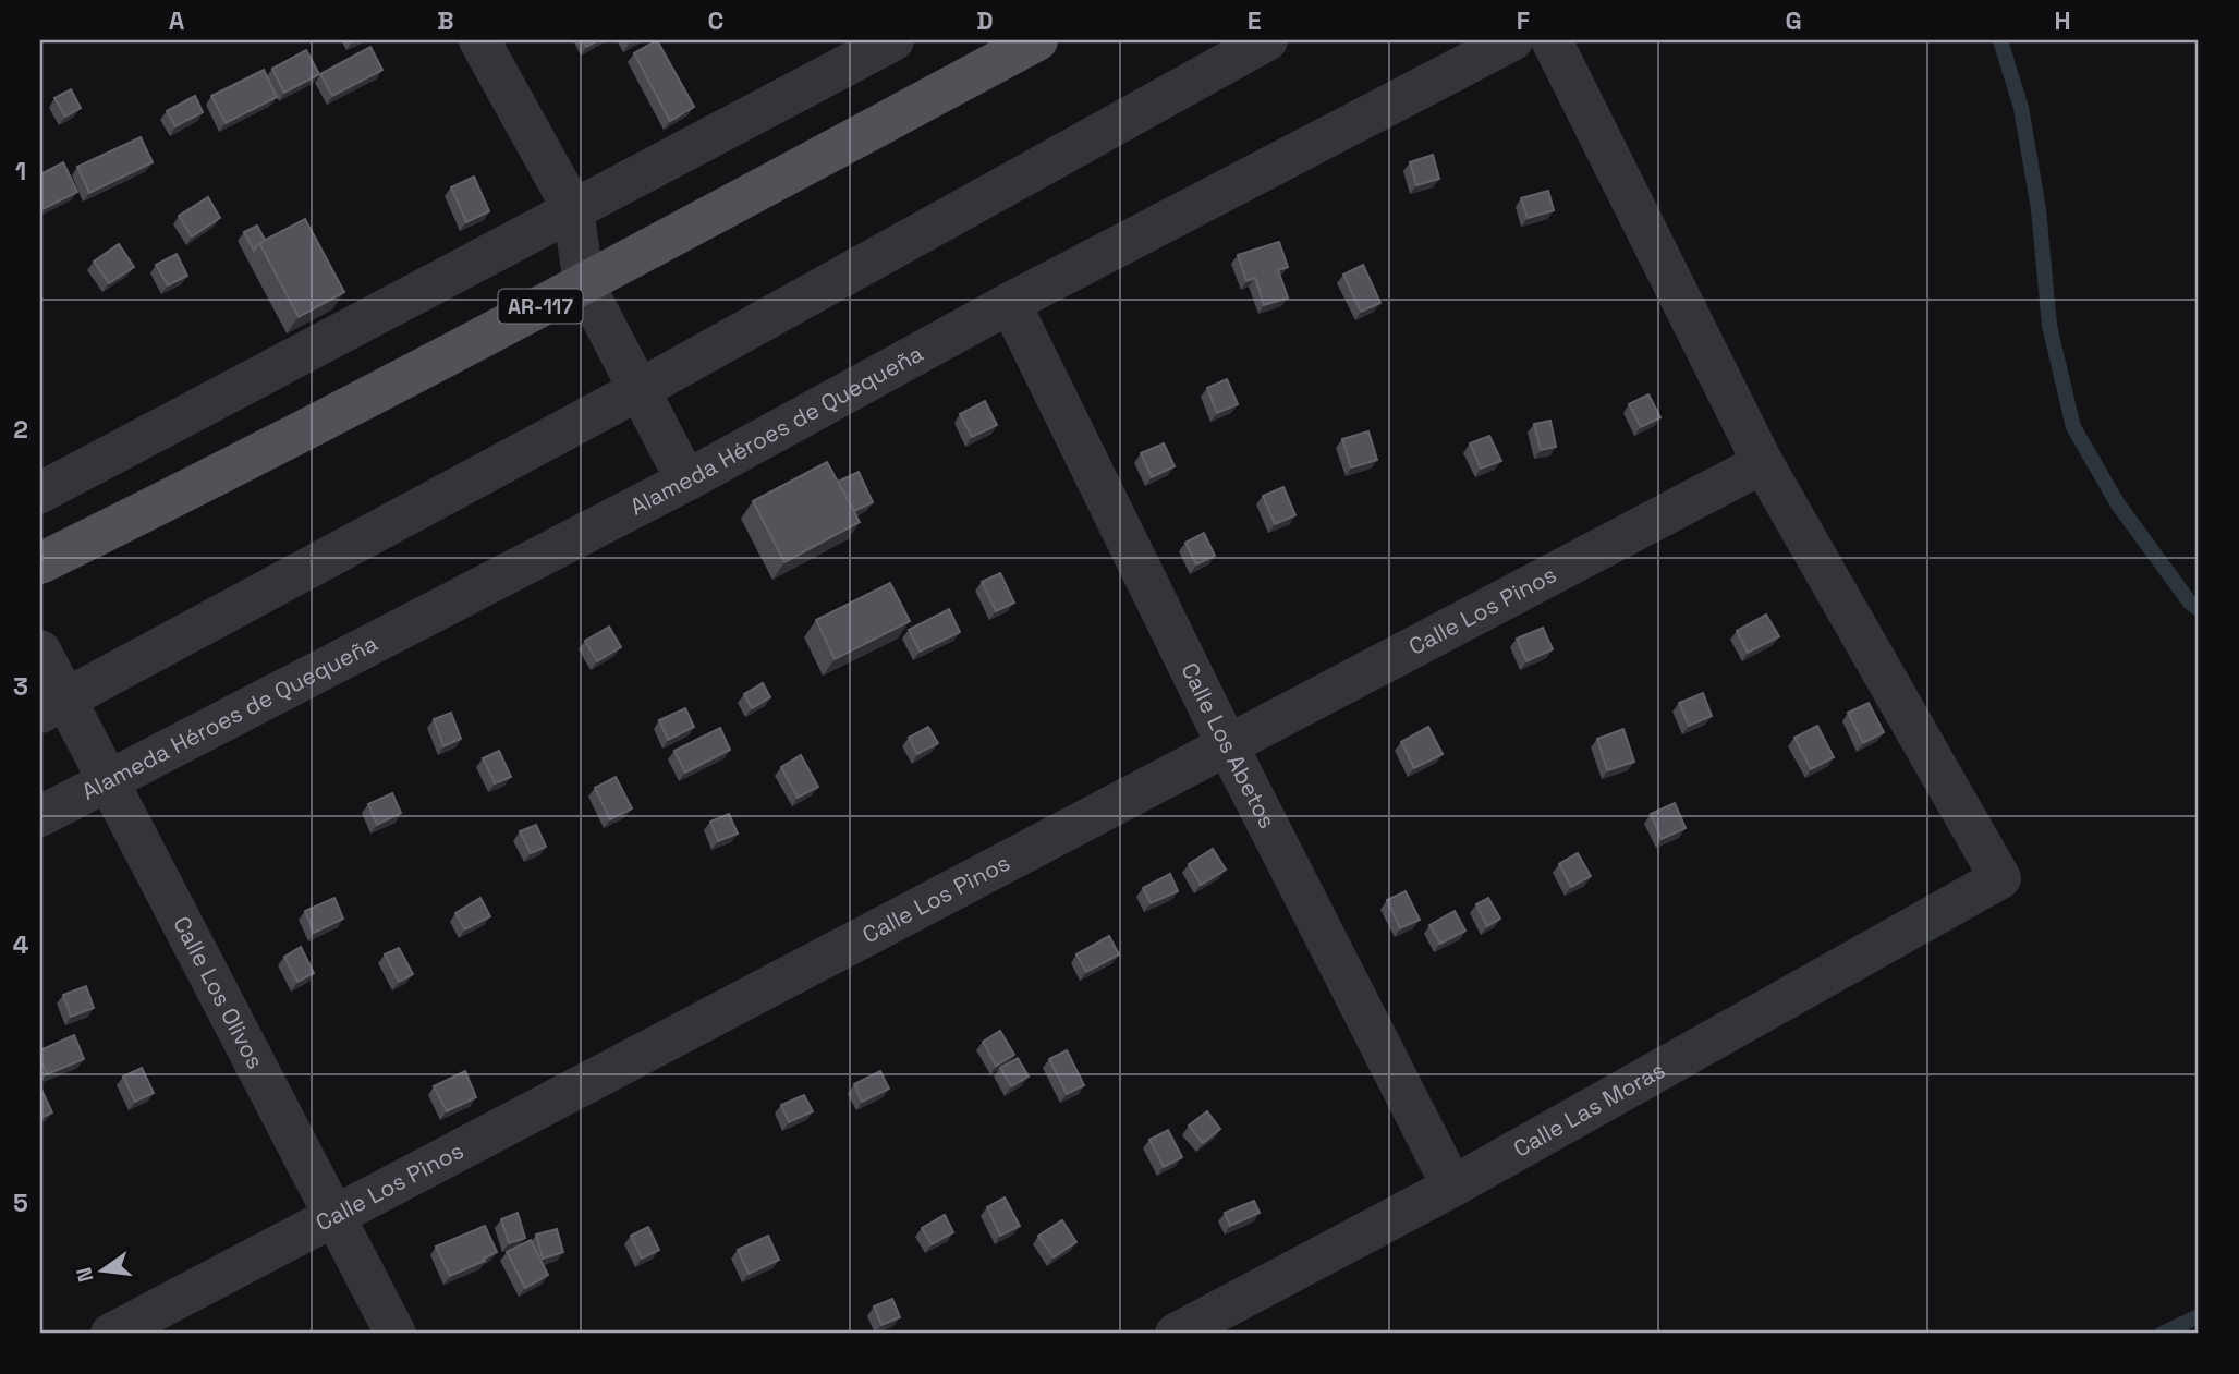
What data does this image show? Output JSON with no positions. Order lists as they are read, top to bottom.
{
  "streets": {
    "main road": ["AR-117"],
    "street": [
      "Alameda Héroes de Quequeña",
      "Calle Los Pinos",
      "Calle Los Abetos",
      "Calle Los Olivos",
      "Calle Las Moras"
    ]
  },
  "crossings": [
    ["Alameda Héroes de Quequeña", "Calle Los Abetos"],
    ["Alameda Héroes de Quequeña", "Calle Los Olivos"],
    ["Calle Los Pinos", "Calle Los Abetos"],
    ["Calle Los Pinos", "Calle Los Olivos"],
    ["Calle Los Pinos", "Calle Las Moras"],
    ["Calle Los Abetos", "Calle Las Moras"]
  ],
  "north": "left",
  "grid": {
    "columns": [
      "A",
      "B",
      "C",
      "D",
      "E",
      "F",
      "G",
      "H"
    ],
    "rows": [
      "1",
      "2",
      "3",
      "4",
      "5"
    ]
  }
}
